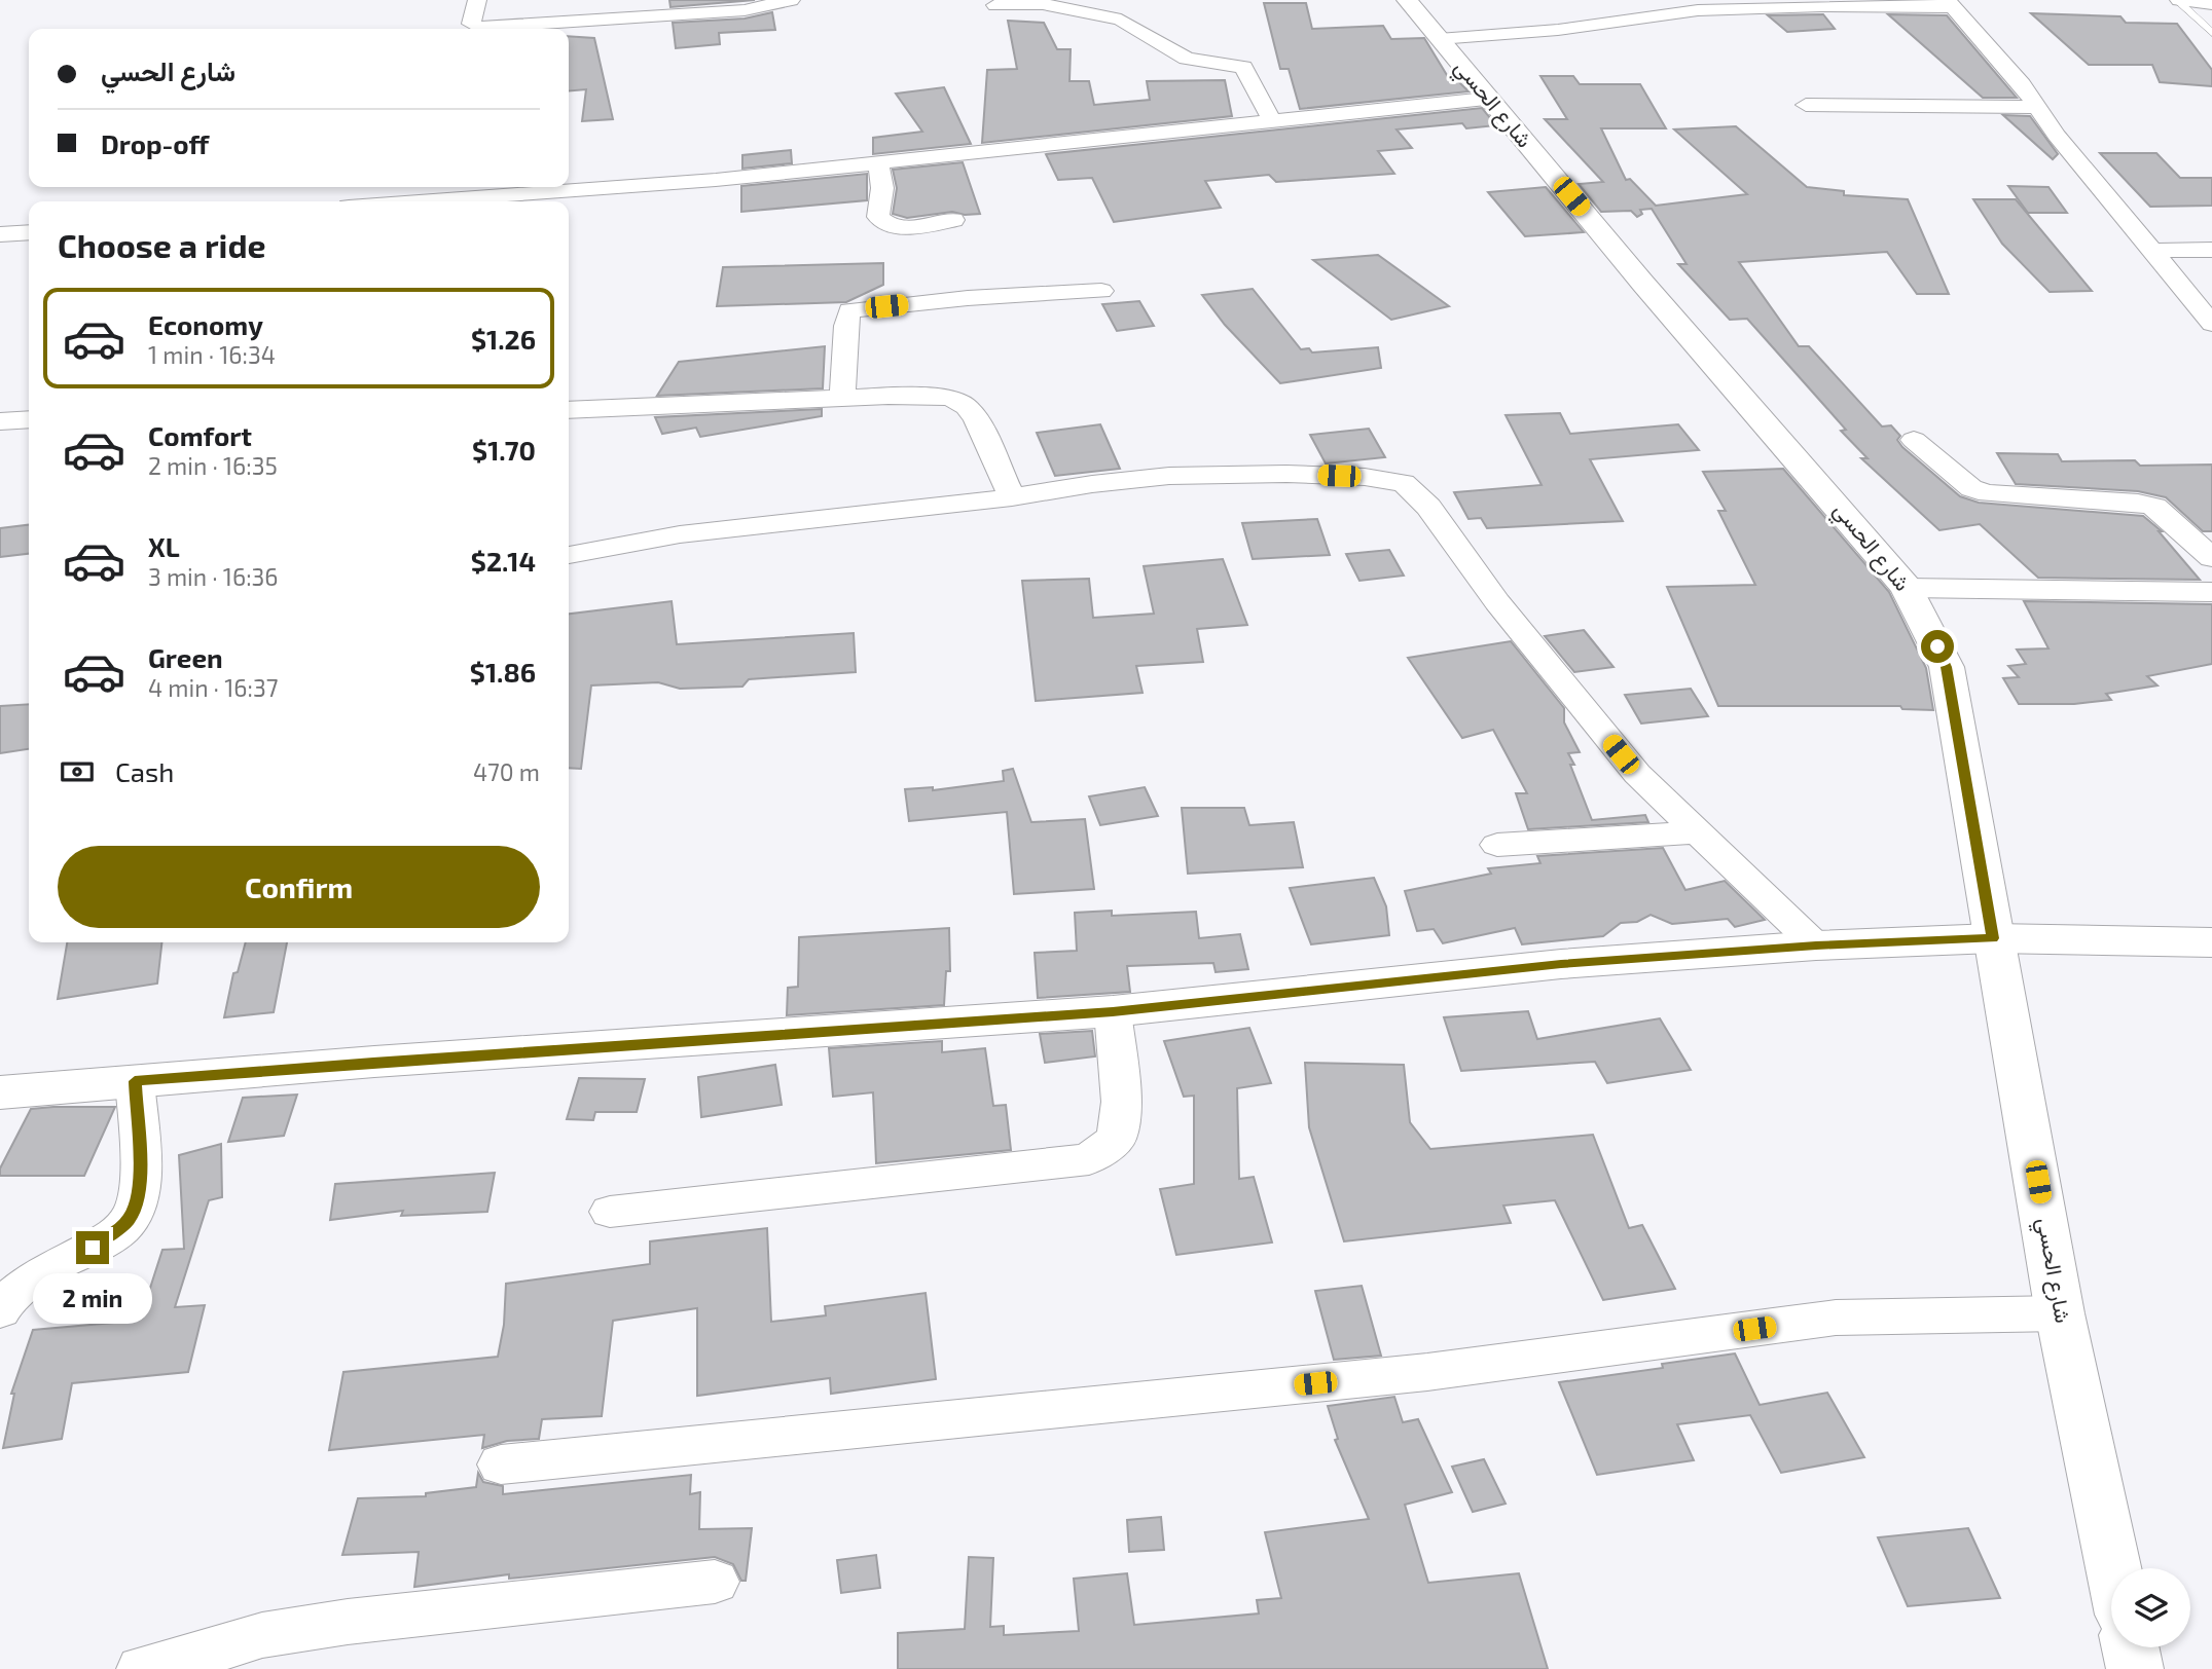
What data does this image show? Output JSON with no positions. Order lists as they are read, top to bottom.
{
  "streets": {
    "main road": ["شارع الحسي"]
  },
  "page": {
    "banner": ["شارع الحسي", "Drop-off"],
    "heading": "Choose a ride",
    "list": [
      {
        "name": "Economy",
        "note": "1 min · 16:34",
        "value": "$1.26"
      },
      {
        "name": "Comfort",
        "note": "2 min · 16:35",
        "value": "$1.70"
      },
      {
        "name": "XL",
        "note": "3 min · 16:36",
        "value": "$2.14"
      },
      {
        "name": "Green",
        "note": "4 min · 16:37",
        "value": "$1.86"
      }
    ],
    "pay": ["Cash", "470 m"],
    "buttons": "Confirm",
    "bubble": "2 min"
  }
}
